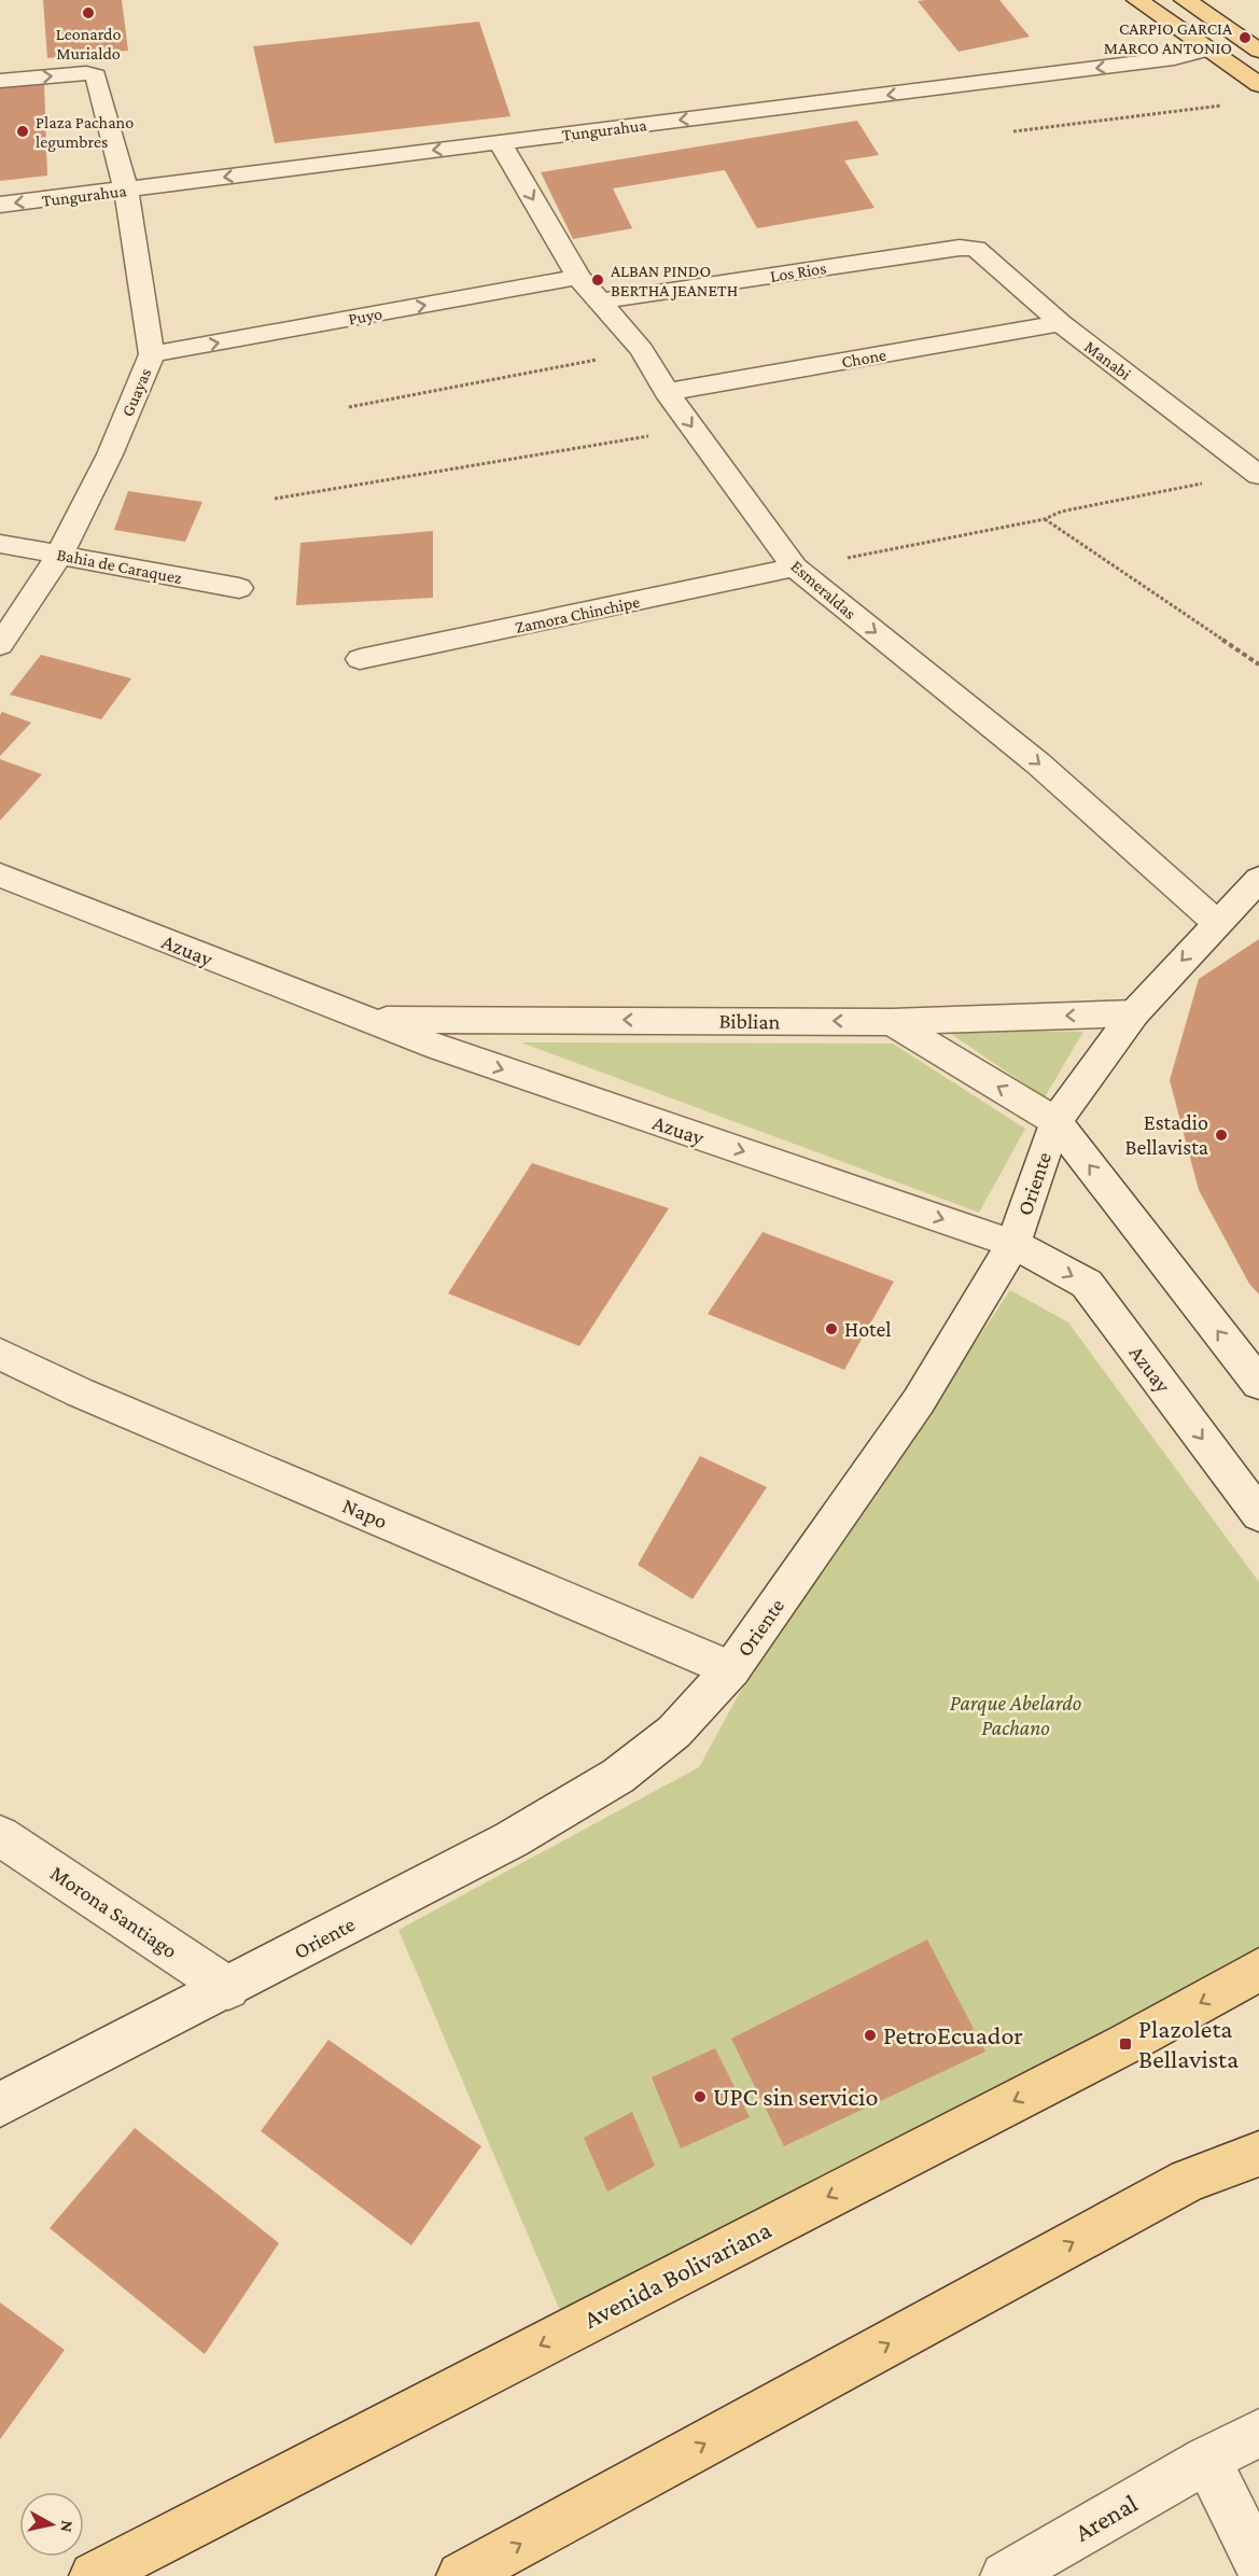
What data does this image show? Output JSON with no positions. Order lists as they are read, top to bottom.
{
  "streets": {
    "main road": ["Avenida Bolivariana"],
    "street": [
      "Tungurahua",
      "Los Rios",
      "Puyo",
      "Chone",
      "Manabi",
      "Guayas",
      "Bahia de Caraquez",
      "Esmeraldas",
      "Zamora Chinchipe",
      "Azuay",
      "Biblian",
      "Oriente",
      "Napo",
      "Morona Santiago",
      "Arenal"
    ]
  },
  "crossings": [
    ["Tungurahua", "Guayas"],
    ["Tungurahua", "Esmeraldas"],
    ["Los Rios", "Manabi"],
    ["Los Rios", "Esmeraldas"],
    ["Puyo", "Guayas"],
    ["Puyo", "Esmeraldas"],
    ["Chone", "Manabi"],
    ["Chone", "Esmeraldas"],
    ["Guayas", "Bahia de Caraquez"],
    ["Esmeraldas", "Zamora Chinchipe"],
    ["Esmeraldas", "Oriente"],
    ["Azuay", "Biblian"],
    ["Azuay", "Oriente"],
    ["Biblian", "Oriente"],
    ["Oriente", "Napo"],
    ["Oriente", "Morona Santiago"]
  ],
  "one_way": [
    "Tungurahua",
    "Puyo",
    "Esmeraldas",
    "Biblian"
  ],
  "parks": ["Parque Abelardo Pachano"],
  "places": {
    "other": [
      "Leonardo Murialdo",
      "CARPIO GARCIA MARCO ANTONIO",
      "Plaza Pachano legumbres",
      "ALBAN PINDO BERTHA JEANETH",
      "Estadio Bellavista",
      "Hotel",
      "PetroEcuador",
      "UPC sin servicio"
    ],
    "transit": ["Plazoleta Bellavista"]
  },
  "north": "right"
}
